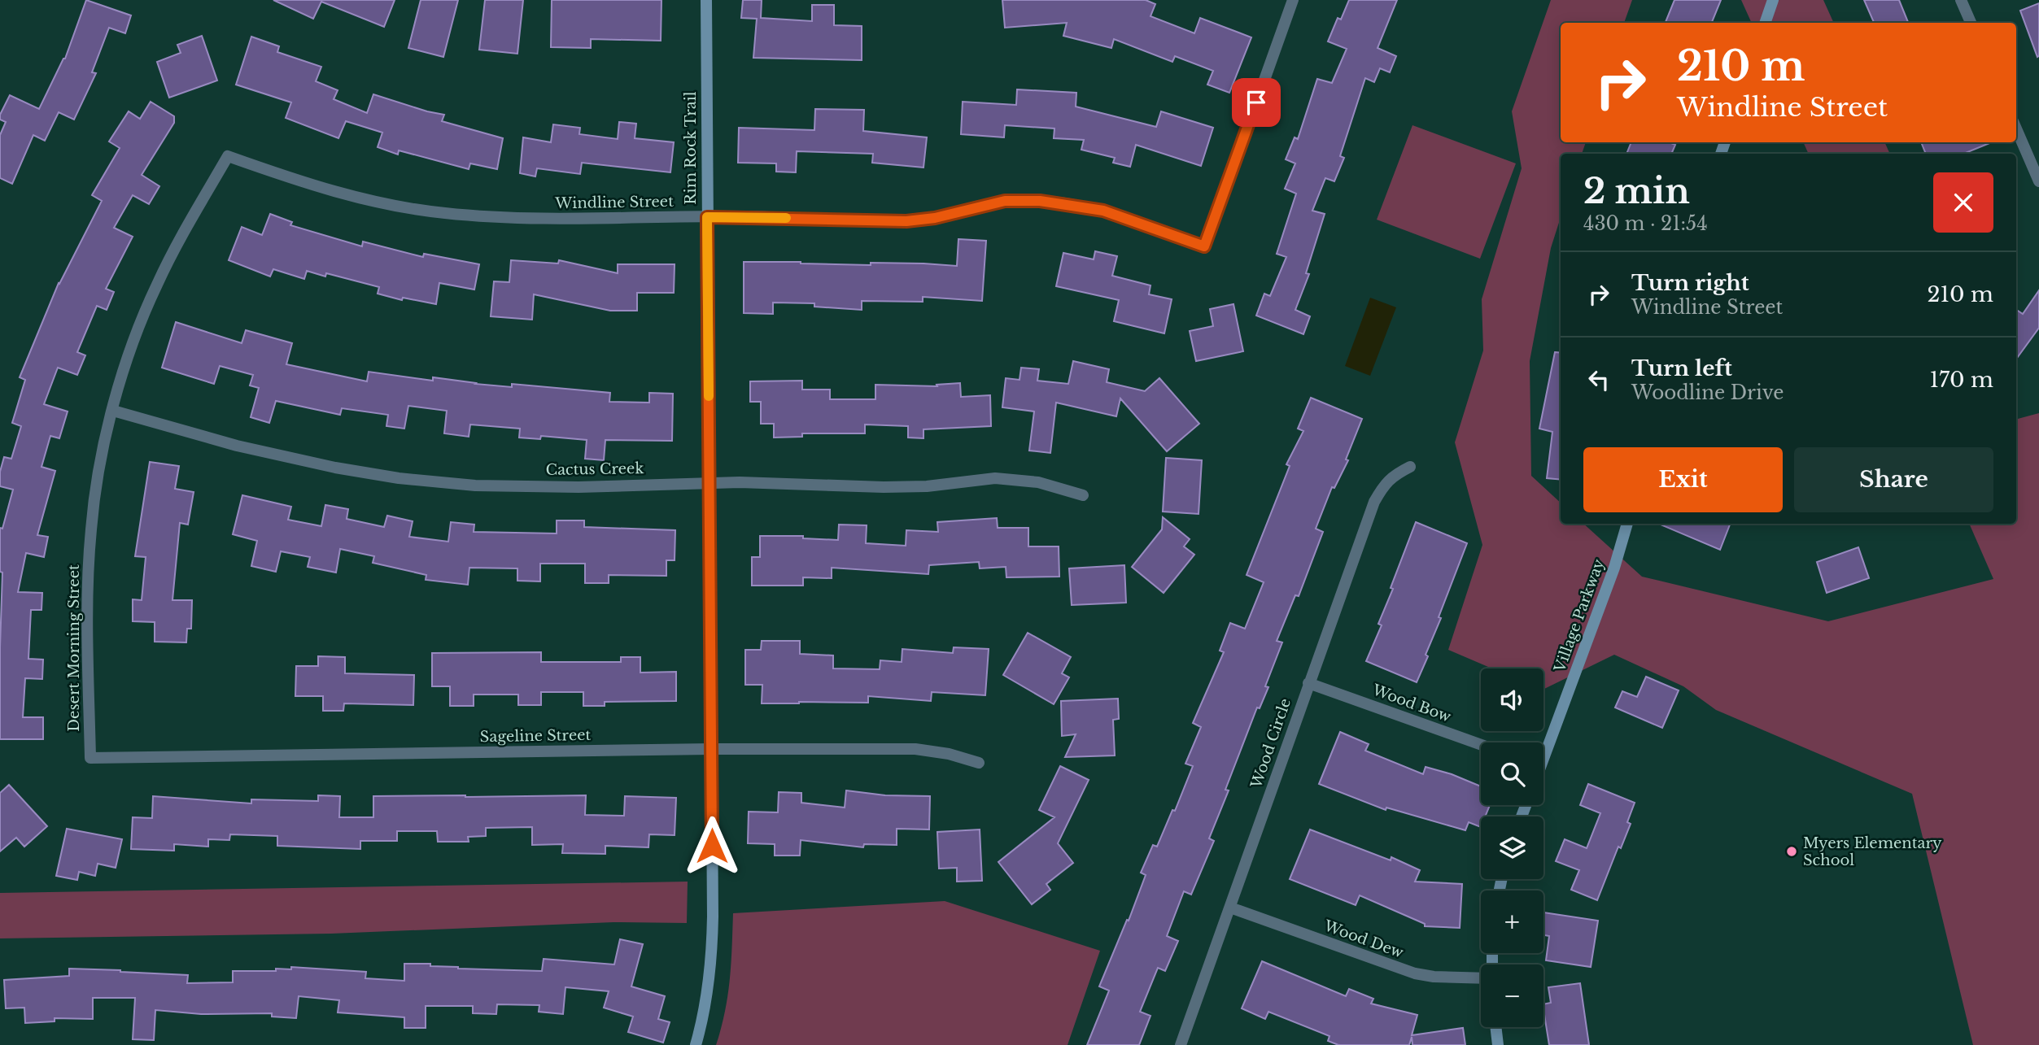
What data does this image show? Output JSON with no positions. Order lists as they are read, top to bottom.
{
  "streets": {
    "street": [
      "Rim Rock Trail",
      "Windline Street",
      "Cactus Creek",
      "Village Parkway",
      "Desert Morning Street",
      "Wood Bow",
      "Sageline Street",
      "Wood Circle",
      "Wood Dew"
    ]
  },
  "crossings": [
    ["Rim Rock Trail", "Windline Street"],
    ["Rim Rock Trail", "Cactus Creek"],
    ["Rim Rock Trail", "Sageline Street"],
    ["Windline Street", "Desert Morning Street"],
    ["Cactus Creek", "Desert Morning Street"],
    ["Desert Morning Street", "Sageline Street"],
    ["Wood Bow", "Wood Circle"],
    ["Wood Circle", "Wood Dew"]
  ],
  "places": ["Myers Elementary School"],
  "page": {
    "turn": ["210 m", "Windline Street"],
    "heading": ["2 min", "430 m · 21:54"],
    "list": [
      {
        "name": "Turn right",
        "note": "Windline Street",
        "value": "210 m"
      },
      {
        "name": "Turn left",
        "note": "Woodline Drive",
        "value": "170 m"
      }
    ],
    "buttons": ["Exit", "Share"],
    "map_buttons": ["+", "−"]
  }
}
